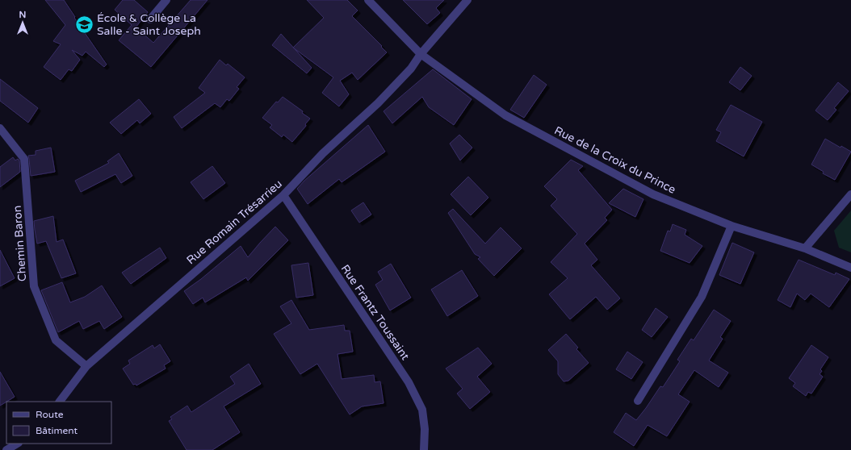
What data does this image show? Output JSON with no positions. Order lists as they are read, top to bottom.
{
  "streets": {
    "street": [
      "Rue de la Croix du Prince",
      "Rue Romain Trésarrieu",
      "Chemin Baron",
      "Rue Frantz Toussaint"
    ]
  },
  "crossings": [
    ["Rue de la Croix du Prince", "Rue Romain Trésarrieu"],
    ["Rue Romain Trésarrieu", "Chemin Baron"],
    ["Rue Romain Trésarrieu", "Rue Frantz Toussaint"]
  ],
  "places": {
    "school or university": ["École & Collège La Salle - Saint Joseph"]
  },
  "legend": ["Route", "Bâtiment"],
  "north": "top"
}
